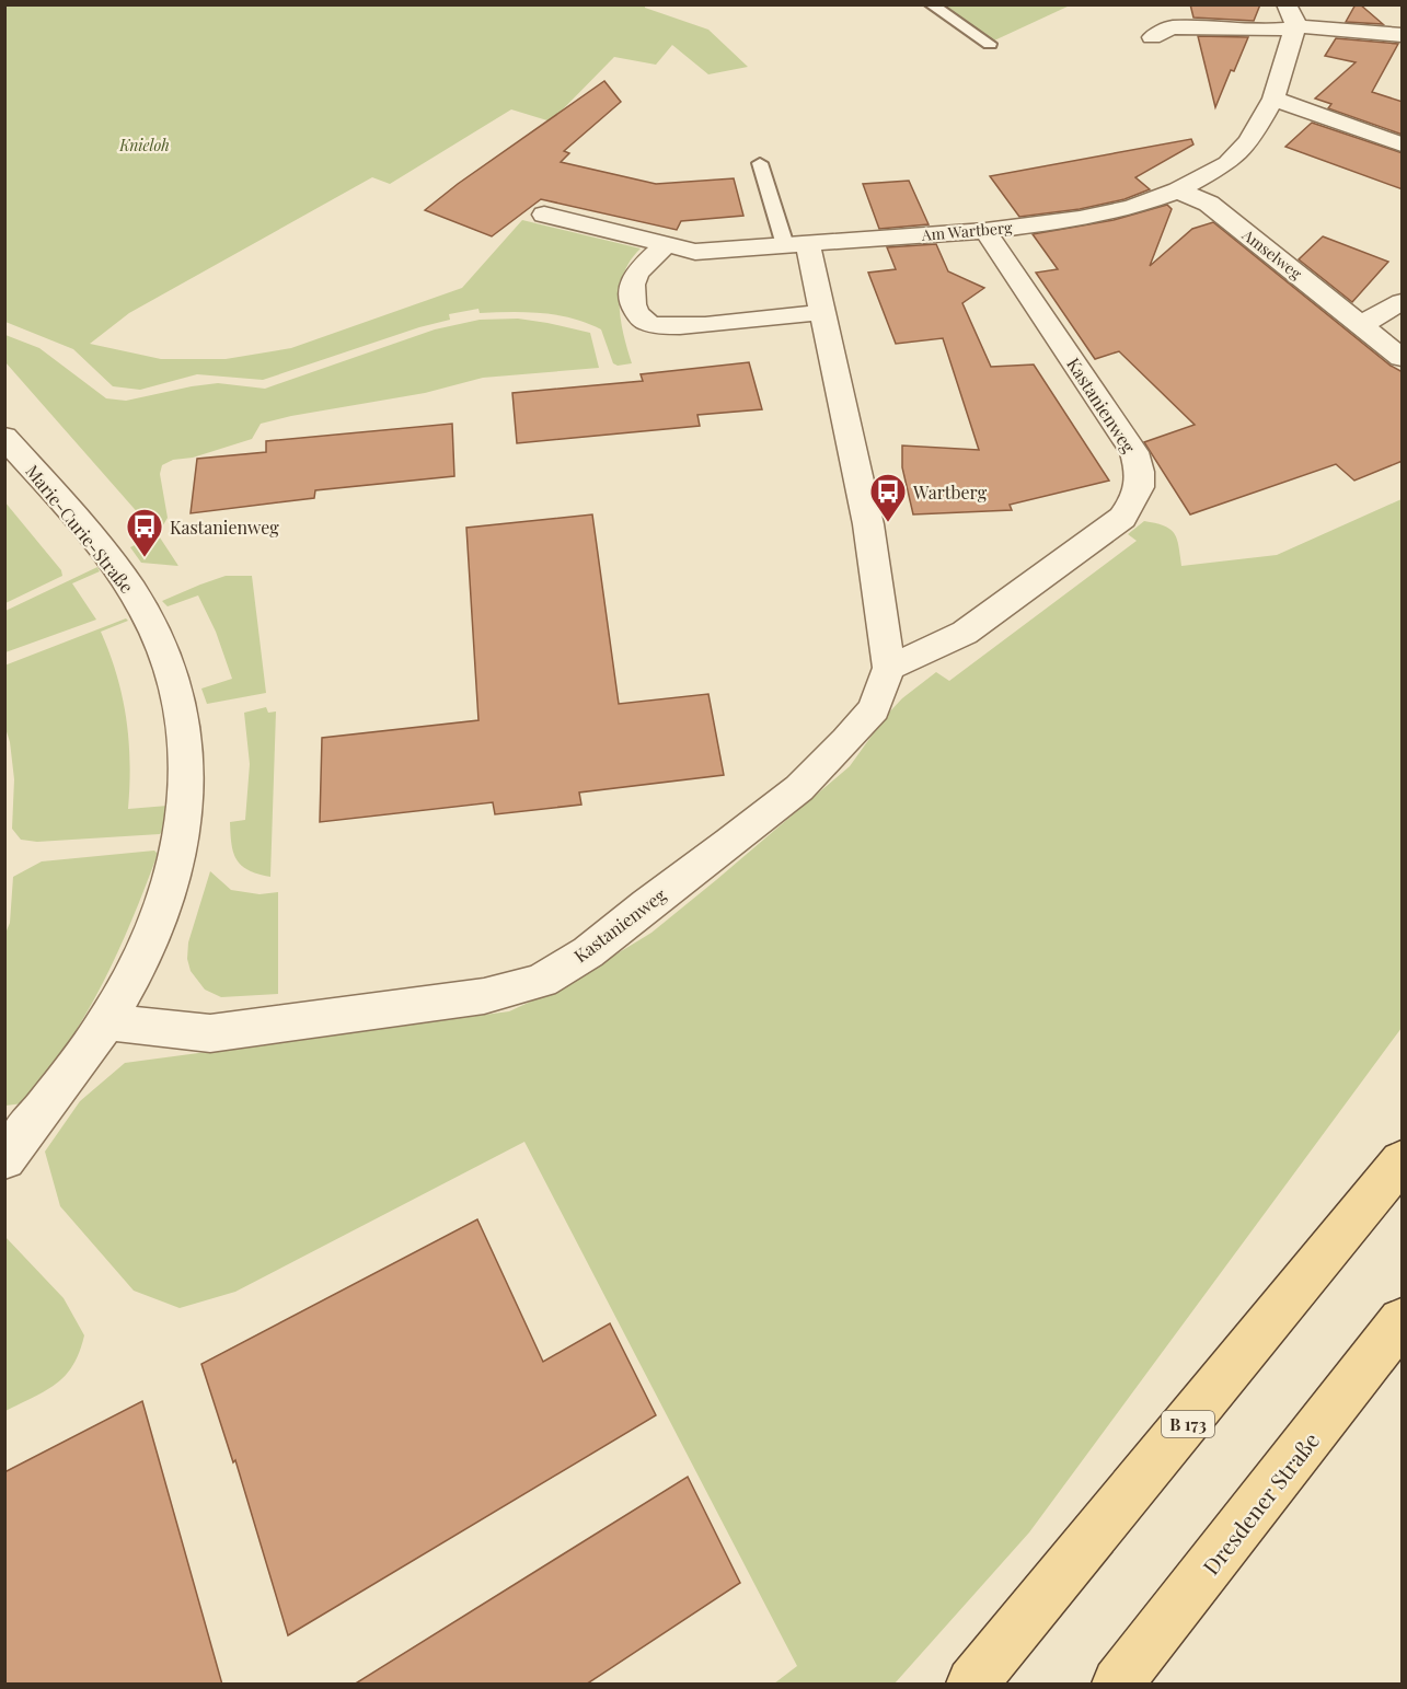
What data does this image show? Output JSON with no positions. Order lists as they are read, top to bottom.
{
  "streets": {
    "main road": ["B 173", "Dresdener Straße"],
    "street": [
      "Am Wartberg",
      "Amselweg",
      "Kastanienweg",
      "Marie-Curie-Straße"
    ]
  },
  "crossings": [
    ["Am Wartberg", "Amselweg"],
    ["Am Wartberg", "Kastanienweg"],
    ["Kastanienweg", "Marie-Curie-Straße"]
  ],
  "parks": ["Knieloh"],
  "places": {
    "bus stop": ["Wartberg", "Kastanienweg"]
  }
}
